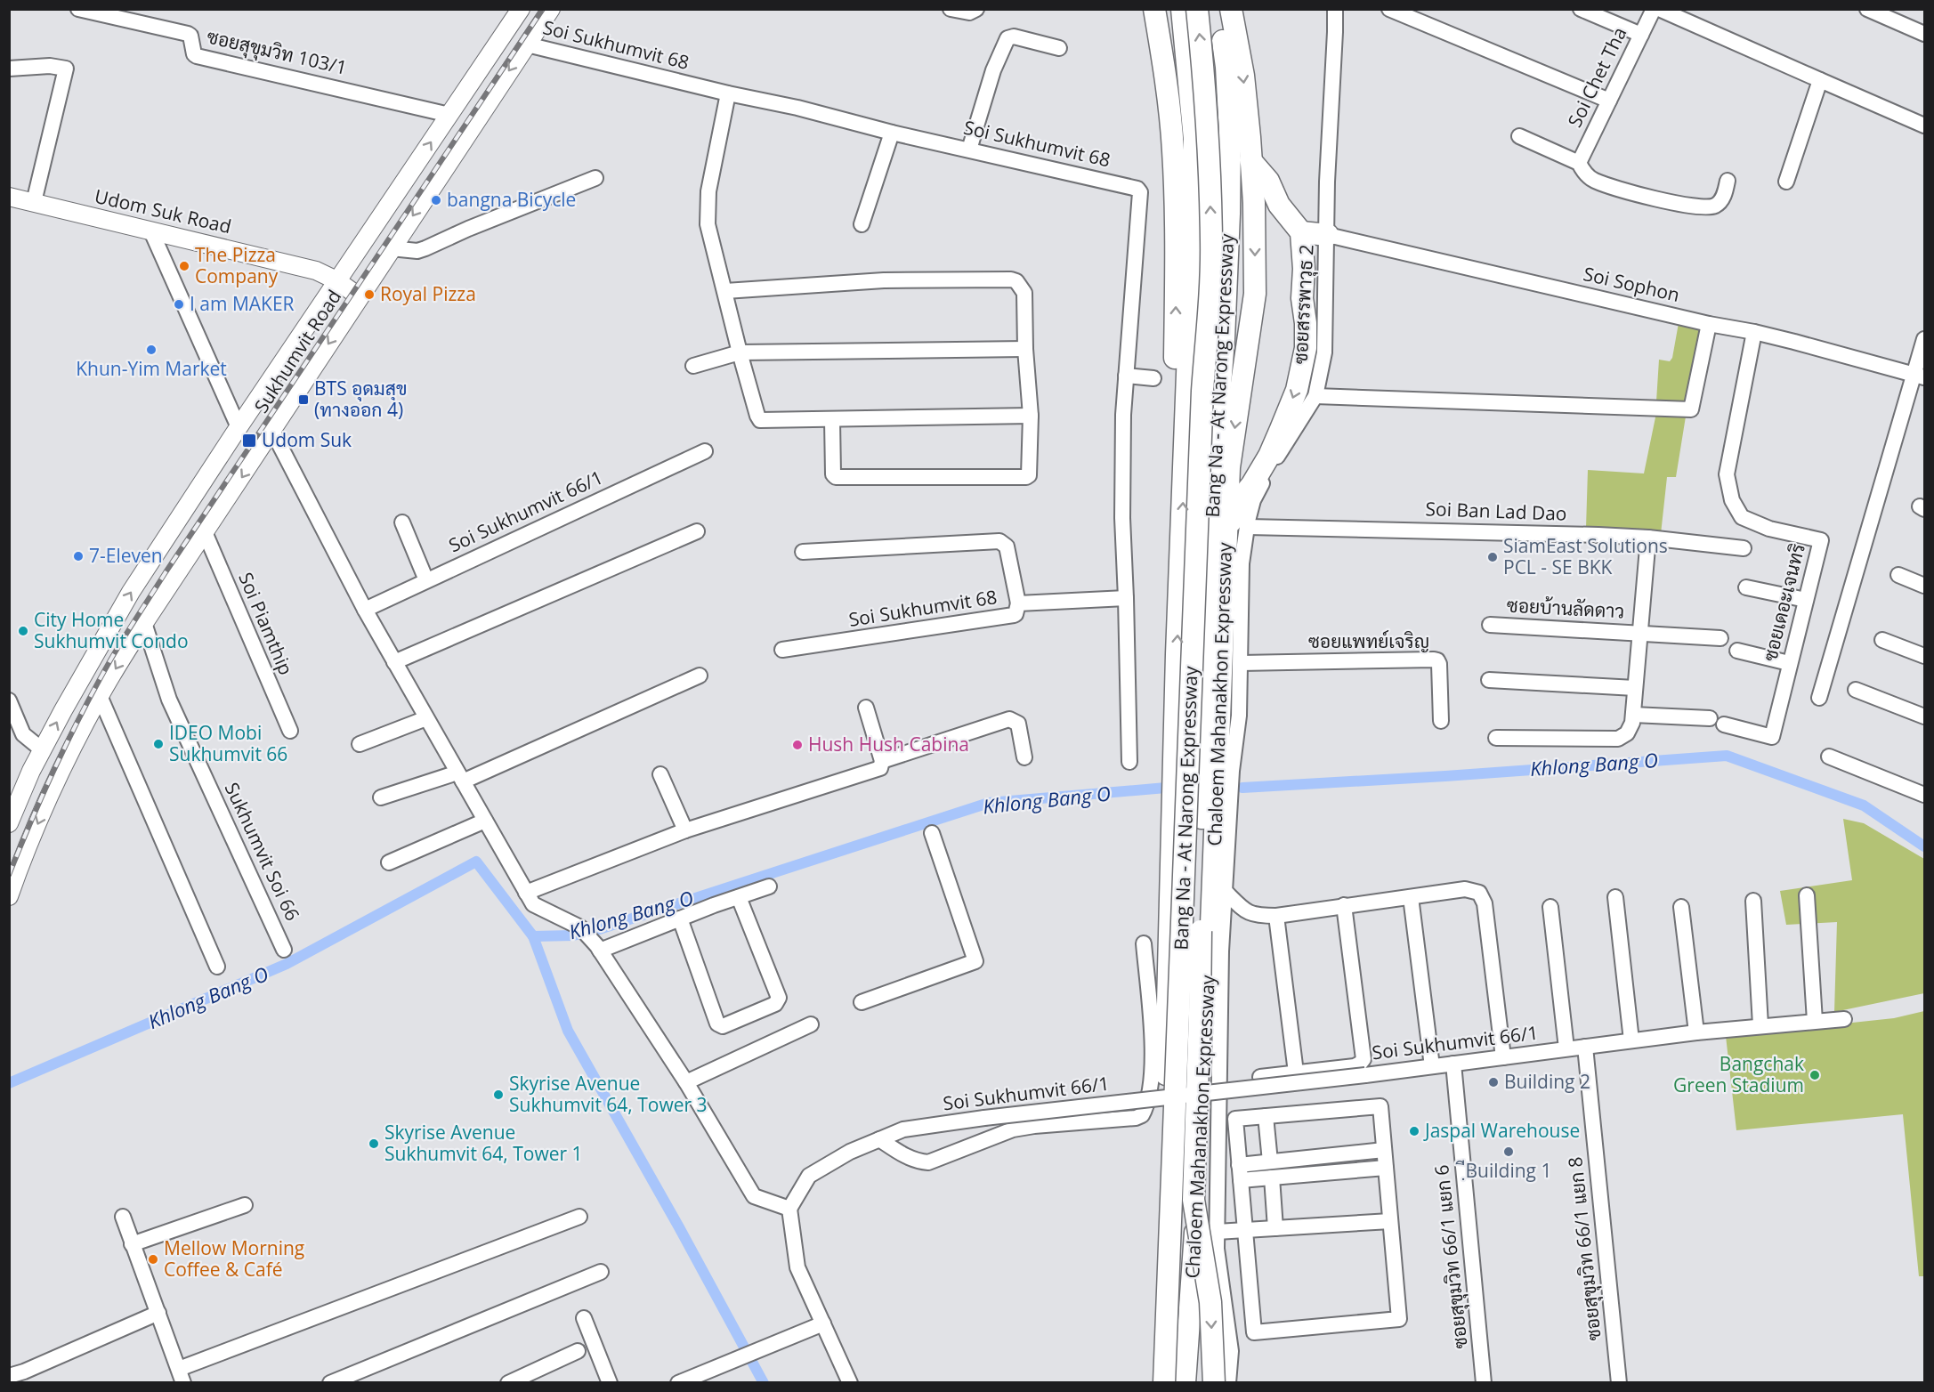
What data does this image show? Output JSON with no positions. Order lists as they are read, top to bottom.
{
  "streets": {
    "highway": ["Bang Na - At Narong Expressway", "Chaloem Mahanakhon Expressway"],
    "main road": ["Udom Suk Road", "Sukhumvit Road"],
    "street": [
      "Soi Sukhumvit 68",
      "ซอยสุขุมวิท 103/1",
      "Soi Chet Tha",
      "Soi Sophon",
      "ซอยสรรพาวุธ 2",
      "Soi Sukhumvit 66/1",
      "Soi Ban Lad Dao",
      "ซอยเดอะเจนทริ",
      "ซอยบ้านลัดดาว",
      "Soi Piamthip",
      "ซอยแพทย์เจริญ",
      "Sukhumvit Soi 66",
      "ซอยสุขุมวิท 66/1 แยก 8",
      "ซอยสุขุมวิท 66/1 แยก 6"
    ]
  },
  "crossings": [
    ["Soi Sukhumvit 68", "Sukhumvit Road"],
    ["ซอยสุขุมวิท 103/1", "Sukhumvit Road"],
    ["Udom Suk Road", "Sukhumvit Road"],
    ["Soi Sophon", "ซอยสรรพาวุธ 2"],
    ["Soi Sophon", "ซอยเดอะเจนทริ"],
    ["ซอยสรรพาวุธ 2", "Soi Ban Lad Dao"],
    ["ซอยสรรพาวุธ 2", "ซอยแพทย์เจริญ"],
    ["Sukhumvit Road", "Soi Piamthip"],
    ["Sukhumvit Road", "Sukhumvit Soi 66"],
    ["Bang Na - At Narong Expressway", "Chaloem Mahanakhon Expressway"],
    ["Soi Sukhumvit 66/1", "ซอยสุขุมวิท 66/1 แยก 8"],
    ["Soi Sukhumvit 66/1", "ซอยสุขุมวิท 66/1 แยก 6"],
    ["Soi Ban Lad Dao", "ซอยบ้านลัดดาว"],
    ["ซอยเดอะเจนทริ", "ซอยบ้านลัดดาว"]
  ],
  "water": ["Khlong Bang O"],
  "places": {
    "other": [
      "bangna Bicycle",
      "The Pizza Company",
      "Royal Pizza",
      "I am MAKER",
      "Khun-Yim Market",
      "7-Eleven",
      "SiamEast Solutions PCL - SE BKK",
      "City Home Sukhumvit Condo",
      "IDEO Mobi Sukhumvit 66",
      "Hush Hush Cabina",
      "Bangchak Green Stadium",
      "Building 2",
      "Skyrise Avenue Sukhumvit 64, Tower 3",
      "Jaspal Warehouse",
      "Skyrise Avenue Sukhumvit 64, Tower 1",
      "ฺีBuilding 1",
      "Mellow Morning Coffee & Café"
    ],
    "transit": ["BTS อุดมสุข (ทางออก 4)", "Udom Suk"]
  }
}
